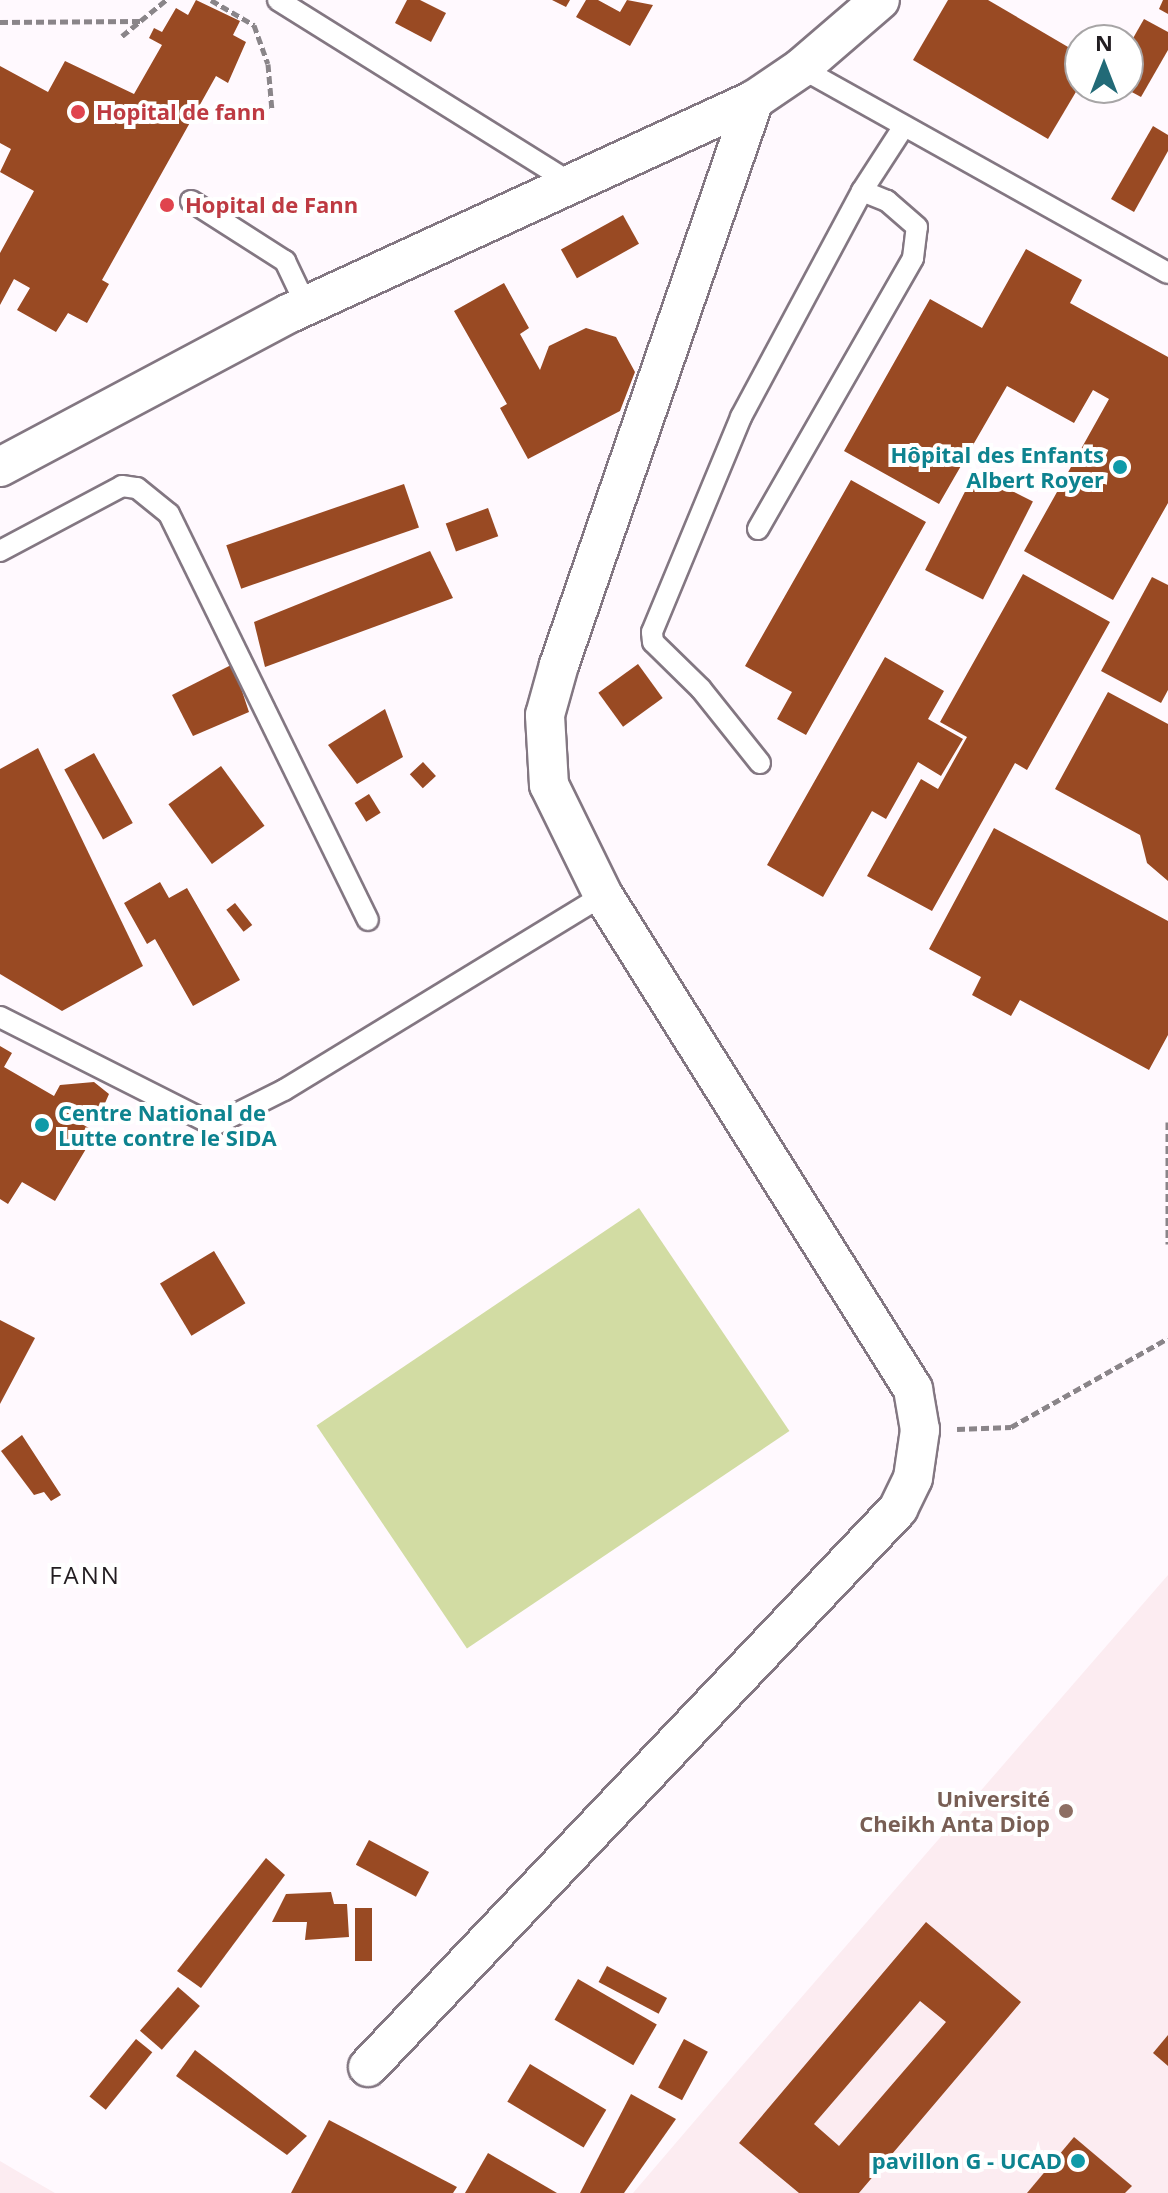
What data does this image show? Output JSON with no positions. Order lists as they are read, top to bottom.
{
  "districts": ["FANN"],
  "places": [
    "Hopital de fann",
    "Hopital de Fann",
    "Hôpital des Enfants Albert Royer",
    "Centre National de Lutte contre le SIDA",
    "Université Cheikh Anta Diop",
    "pavillon G - UCAD"
  ],
  "north": "top"
}
